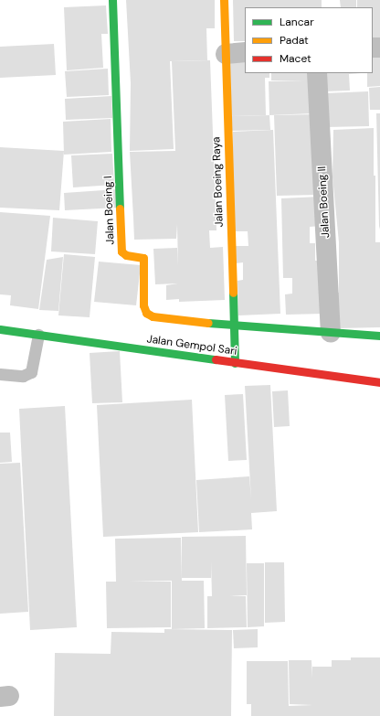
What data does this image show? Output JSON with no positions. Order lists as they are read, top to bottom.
{
  "streets": {
    "street": [
      "Jalan Boeing Raya",
      "Jalan Boeing II",
      "Jalan Boeing I",
      "Jalan Gempol Sari"
    ]
  },
  "crossings": [
    ["Jalan Boeing Raya", "Jalan Boeing I"],
    ["Jalan Boeing Raya", "Jalan Gempol Sari"]
  ],
  "legend": ["Lancar", "Padat", "Macet"]
}
